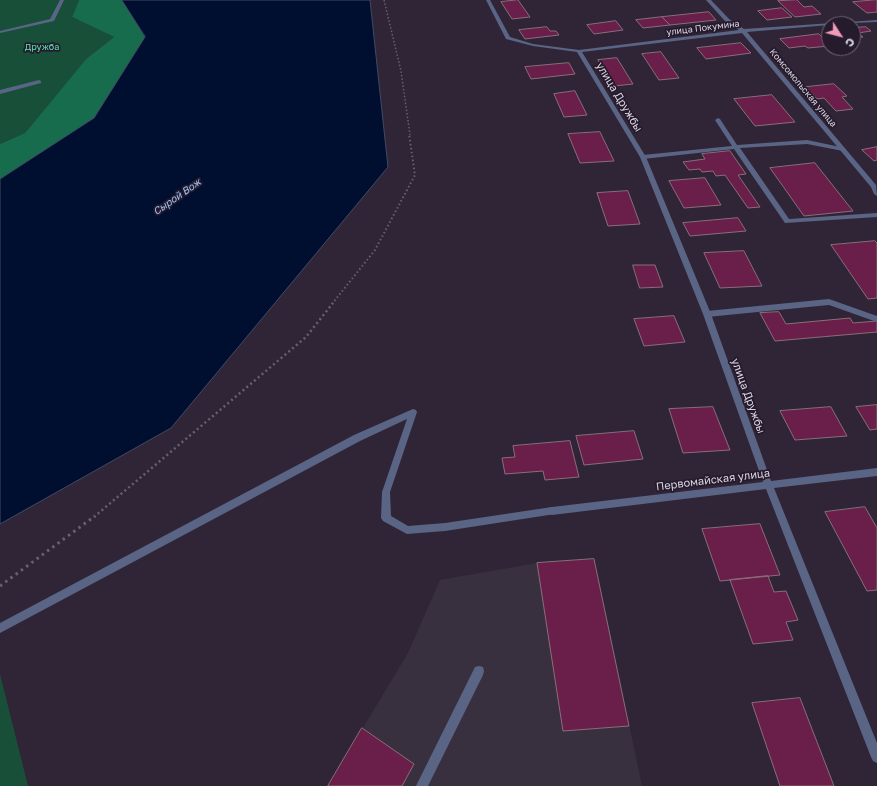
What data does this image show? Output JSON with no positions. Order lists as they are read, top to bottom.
{
  "streets": {
    "street": [
      "улица Покумина",
      "Комсомольская улица",
      "улица Дружбы",
      "Первомайская улица"
    ]
  },
  "crossings": [
    ["улица Покумина", "Комсомольская улица"],
    ["улица Покумина", "улица Дружбы"],
    ["улица Дружбы", "Первомайская улица"]
  ],
  "water": ["Сырой Вож"],
  "parks": ["Дружба"],
  "north": "bottom right"
}
